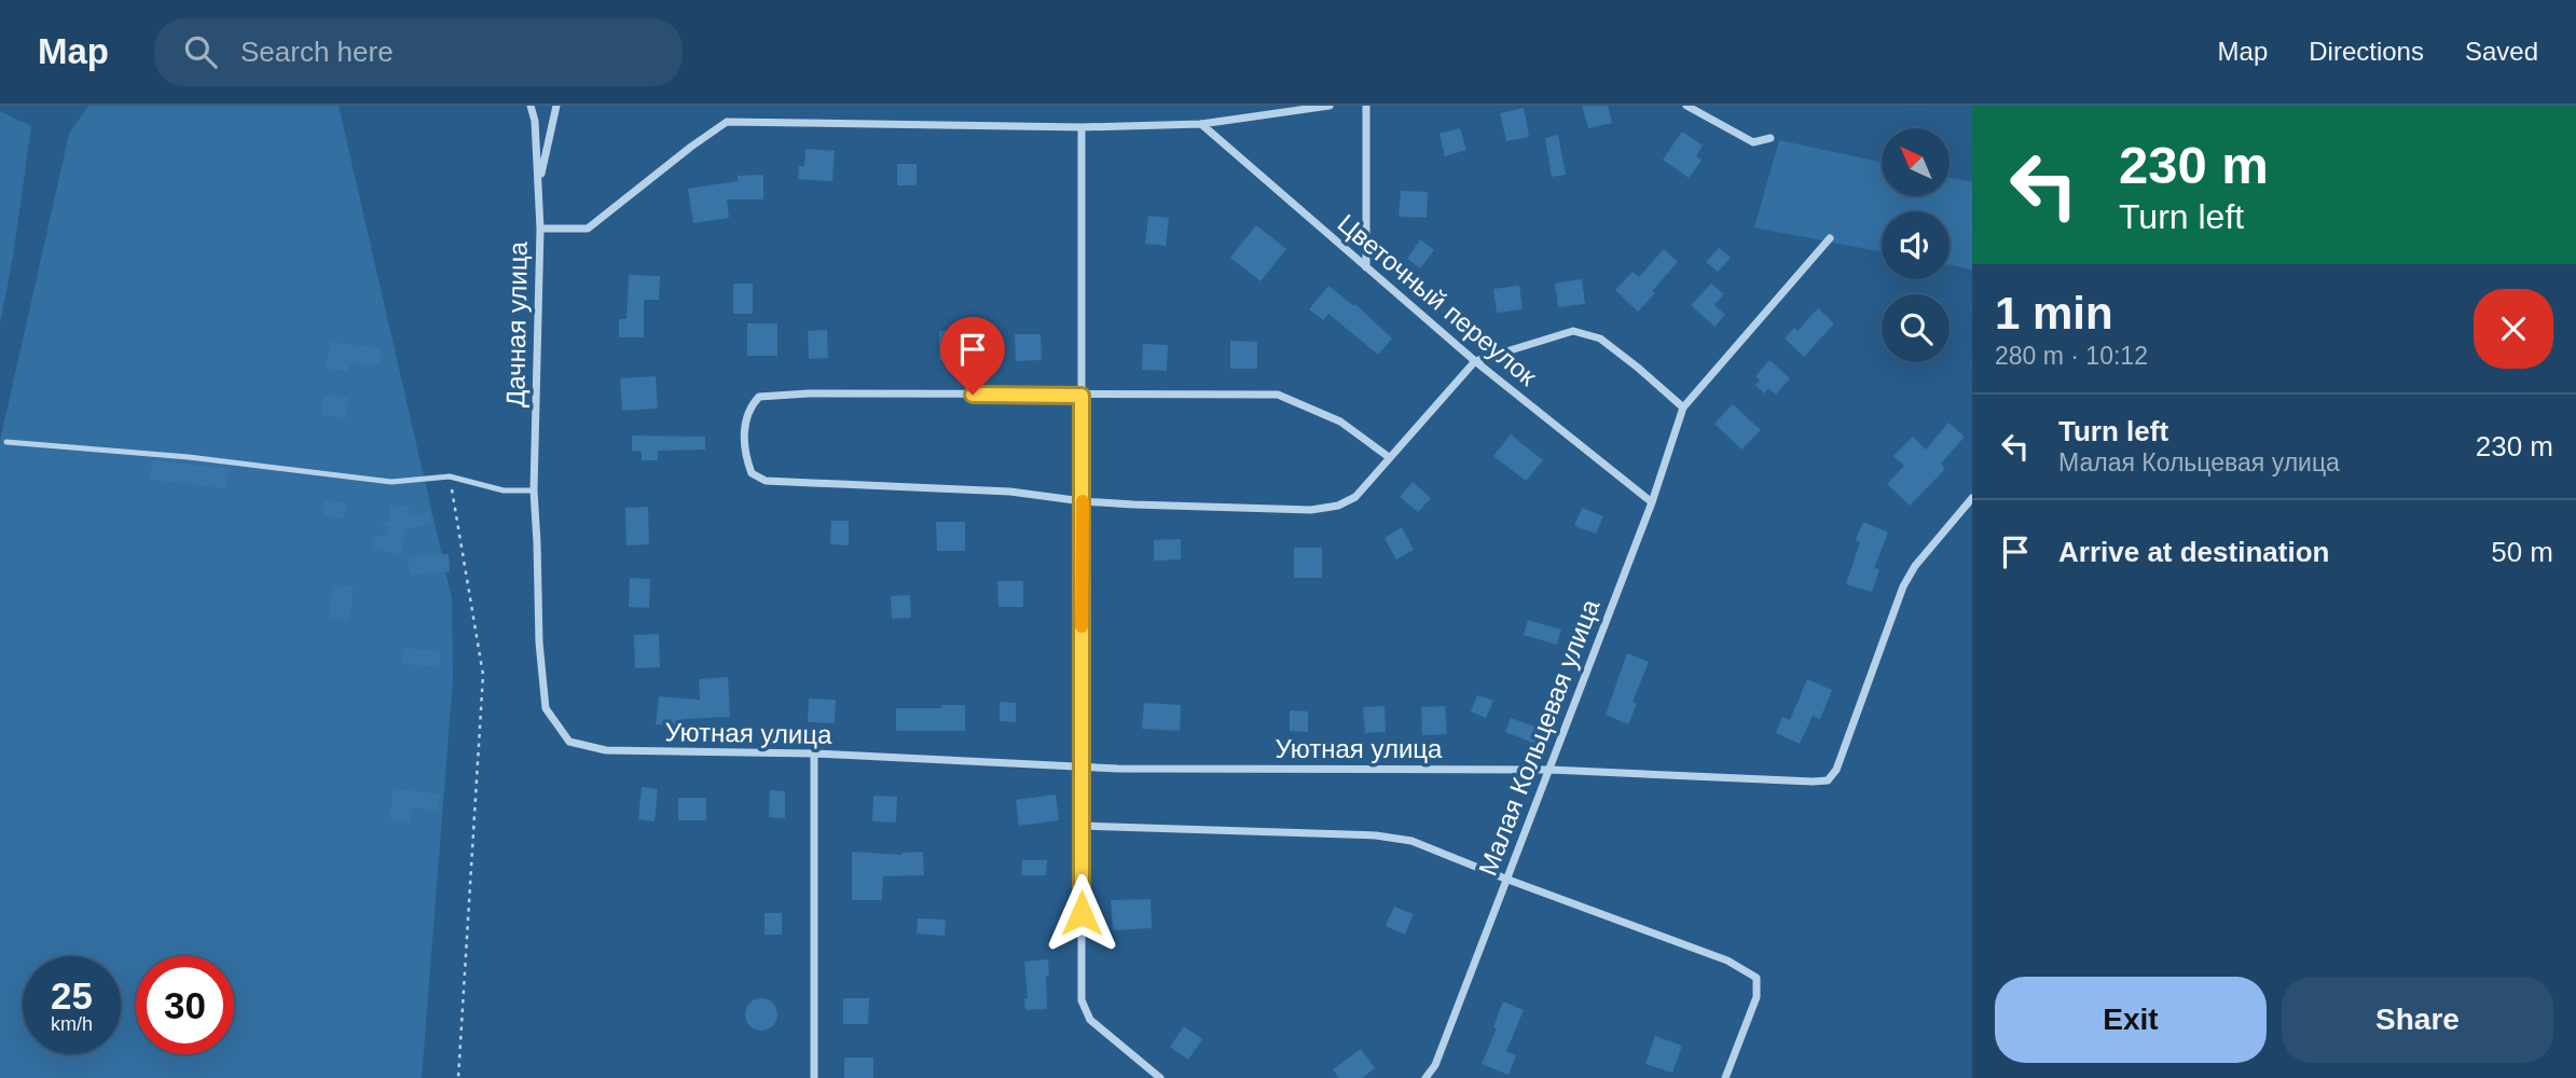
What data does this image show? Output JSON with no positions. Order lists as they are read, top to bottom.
{
  "streets": {
    "street": [
      "Цветочный переулок",
      "Дачная улица",
      "Уютная улица",
      "Малая Кольцевая улица"
    ]
  },
  "crossings": [
    ["Цветочный переулок", "Дачная улица"],
    ["Цветочный переулок", "Малая Кольцевая улица"],
    ["Дачная улица", "Уютная улица"],
    ["Уютная улица", "Малая Кольцевая улица"]
  ],
  "north": "top left",
  "page": {
    "header": "Map",
    "search": "Search here",
    "nav": ["Map", "Directions", "Saved"],
    "turn": ["230 m", "Turn left"],
    "heading": ["1 min", "280 m · 10:12"],
    "list": [
      {
        "name": "Turn left",
        "note": "Малая Кольцевая улица",
        "value": "230 m"
      },
      {
        "name": "Arrive at destination",
        "value": "50 m"
      }
    ],
    "speed": "25 km/h",
    "limit": "30",
    "buttons": ["Exit", "Share"]
  }
}
